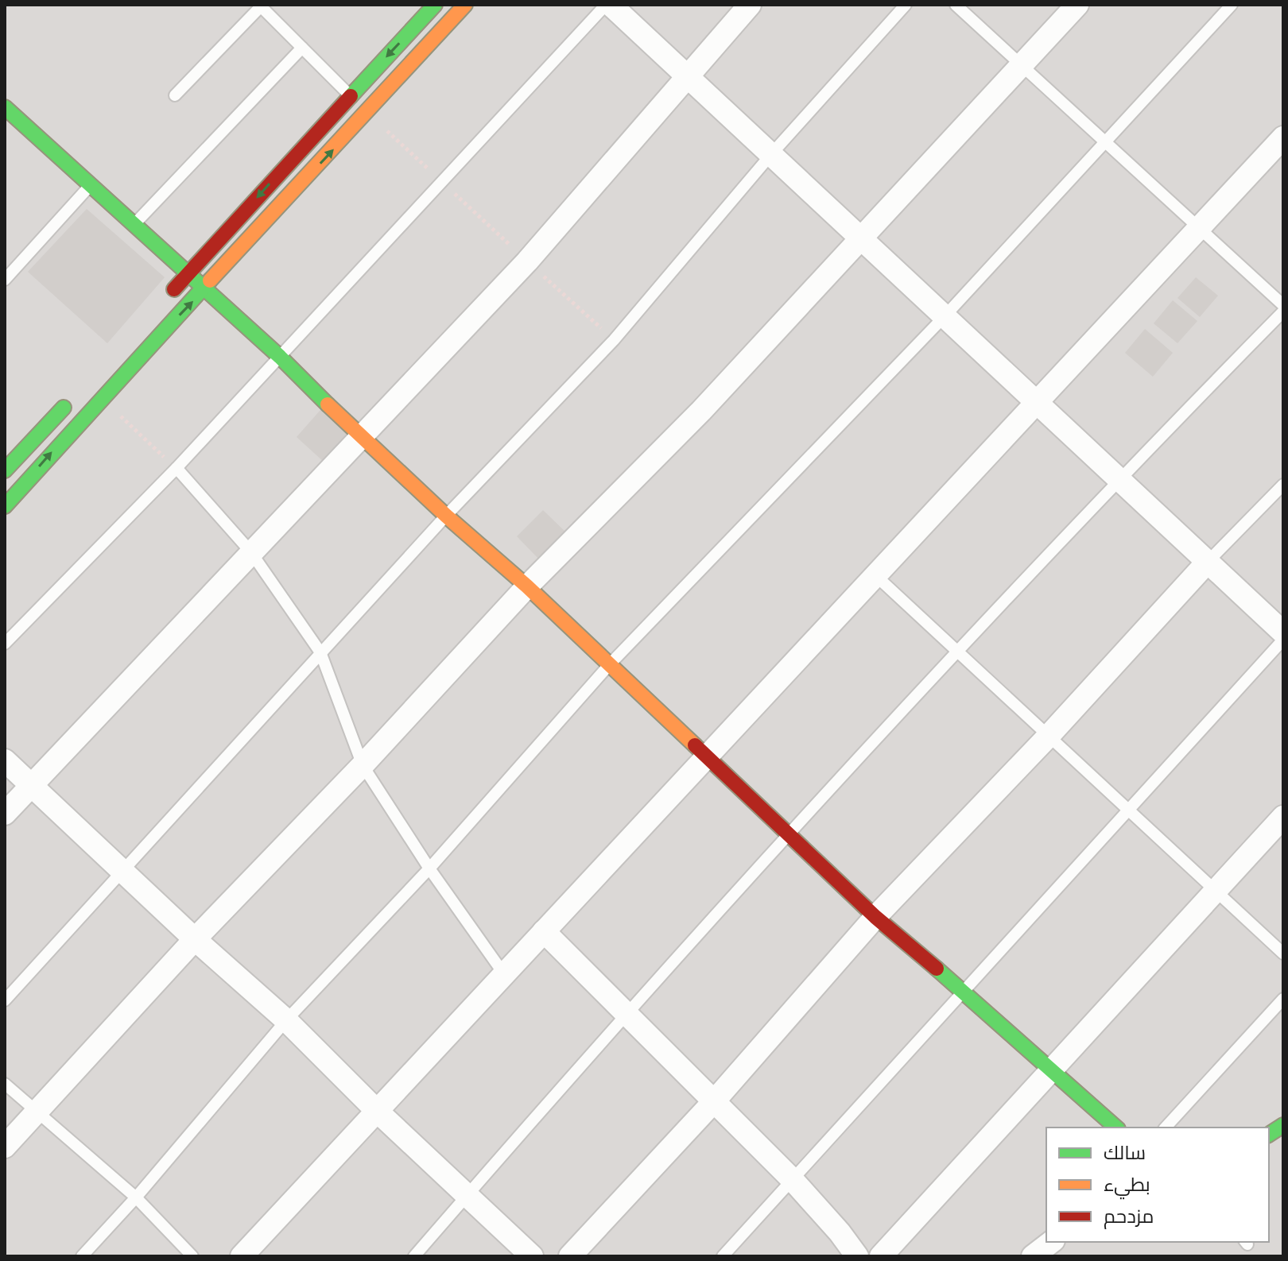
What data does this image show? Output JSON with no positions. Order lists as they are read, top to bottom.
{
  "legend": ["سالك", "بطيء", "مزدحم"]
}
